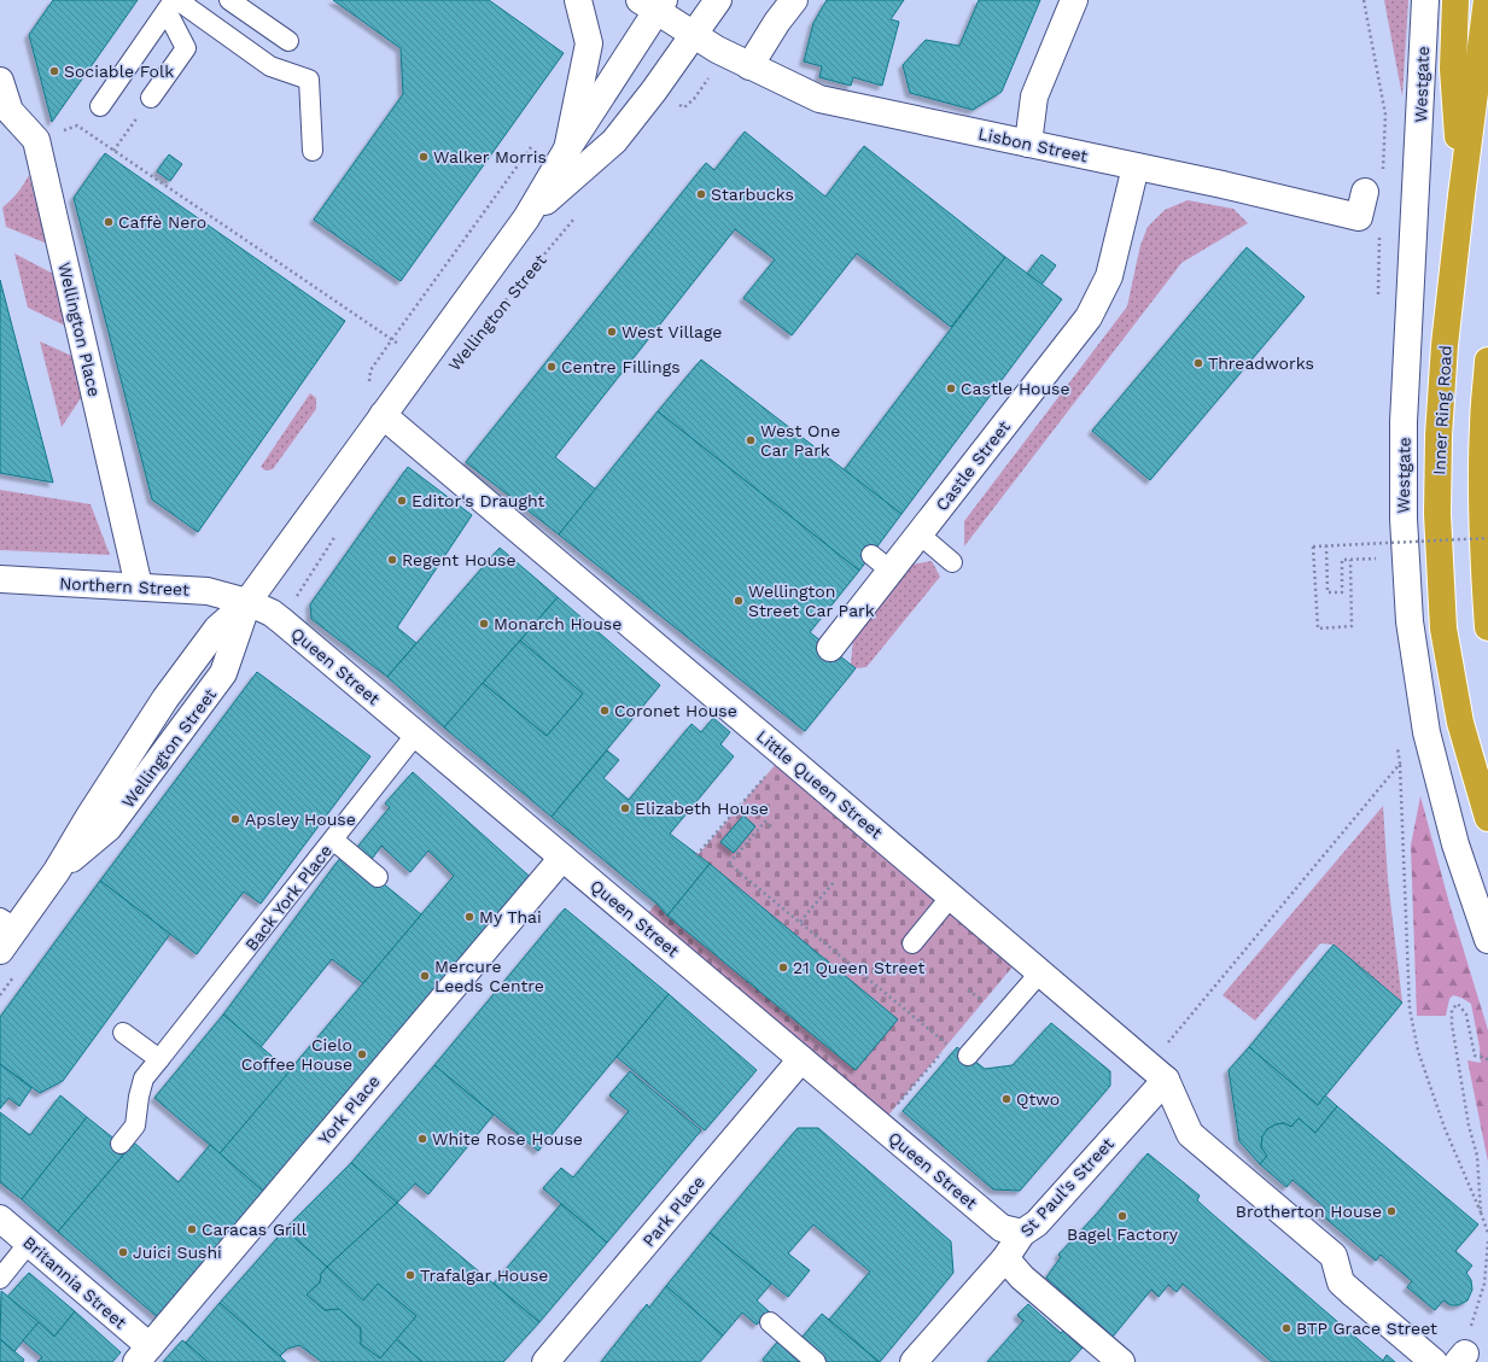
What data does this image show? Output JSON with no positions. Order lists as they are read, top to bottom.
{
  "streets": {
    "highway": ["Inner Ring Road"],
    "street": [
      "Westgate",
      "Lisbon Street",
      "Wellington Street",
      "Wellington Place",
      "Castle Street",
      "Northern Street",
      "Queen Street",
      "Little Queen Street",
      "York Place",
      "St Paul's Street",
      "Park Place",
      "Britannia Street"
    ],
    "lane": ["Back York Place"]
  },
  "crossings": [
    ["Lisbon Street", "Wellington Street"],
    ["Lisbon Street", "Castle Street"],
    ["Wellington Street", "Northern Street"],
    ["Wellington Street", "Queen Street"],
    ["Wellington Street", "Little Queen Street"],
    ["Wellington Place", "Northern Street"],
    ["Northern Street", "Queen Street"],
    ["Queen Street", "Back York Place"],
    ["Queen Street", "York Place"],
    ["Queen Street", "St Paul's Street"],
    ["Queen Street", "Park Place"],
    ["Little Queen Street", "St Paul's Street"],
    ["York Place", "Britannia Street"]
  ],
  "places": [
    "Sociable Folk",
    "Walker Morris",
    "Starbucks",
    "Caffè Nero",
    "West Village",
    "Threadworks",
    "Centre Fillings",
    "Castle House",
    "West One Car Park",
    "Editor's Draught",
    "Regent House",
    "Wellington Street Car Park",
    "Monarch House",
    "Coronet House",
    "Elizabeth House",
    "Apsley House",
    "My Thai",
    "21 Queen Street",
    "Mercure Leeds Centre",
    "Cielo Coffee House",
    "Qtwo",
    "White Rose House",
    "Brotherton House",
    "Bagel Factory",
    "Caracas Grill",
    "Juici Sushi",
    "Trafalgar House",
    "BTP Grace Street"
  ]
}
